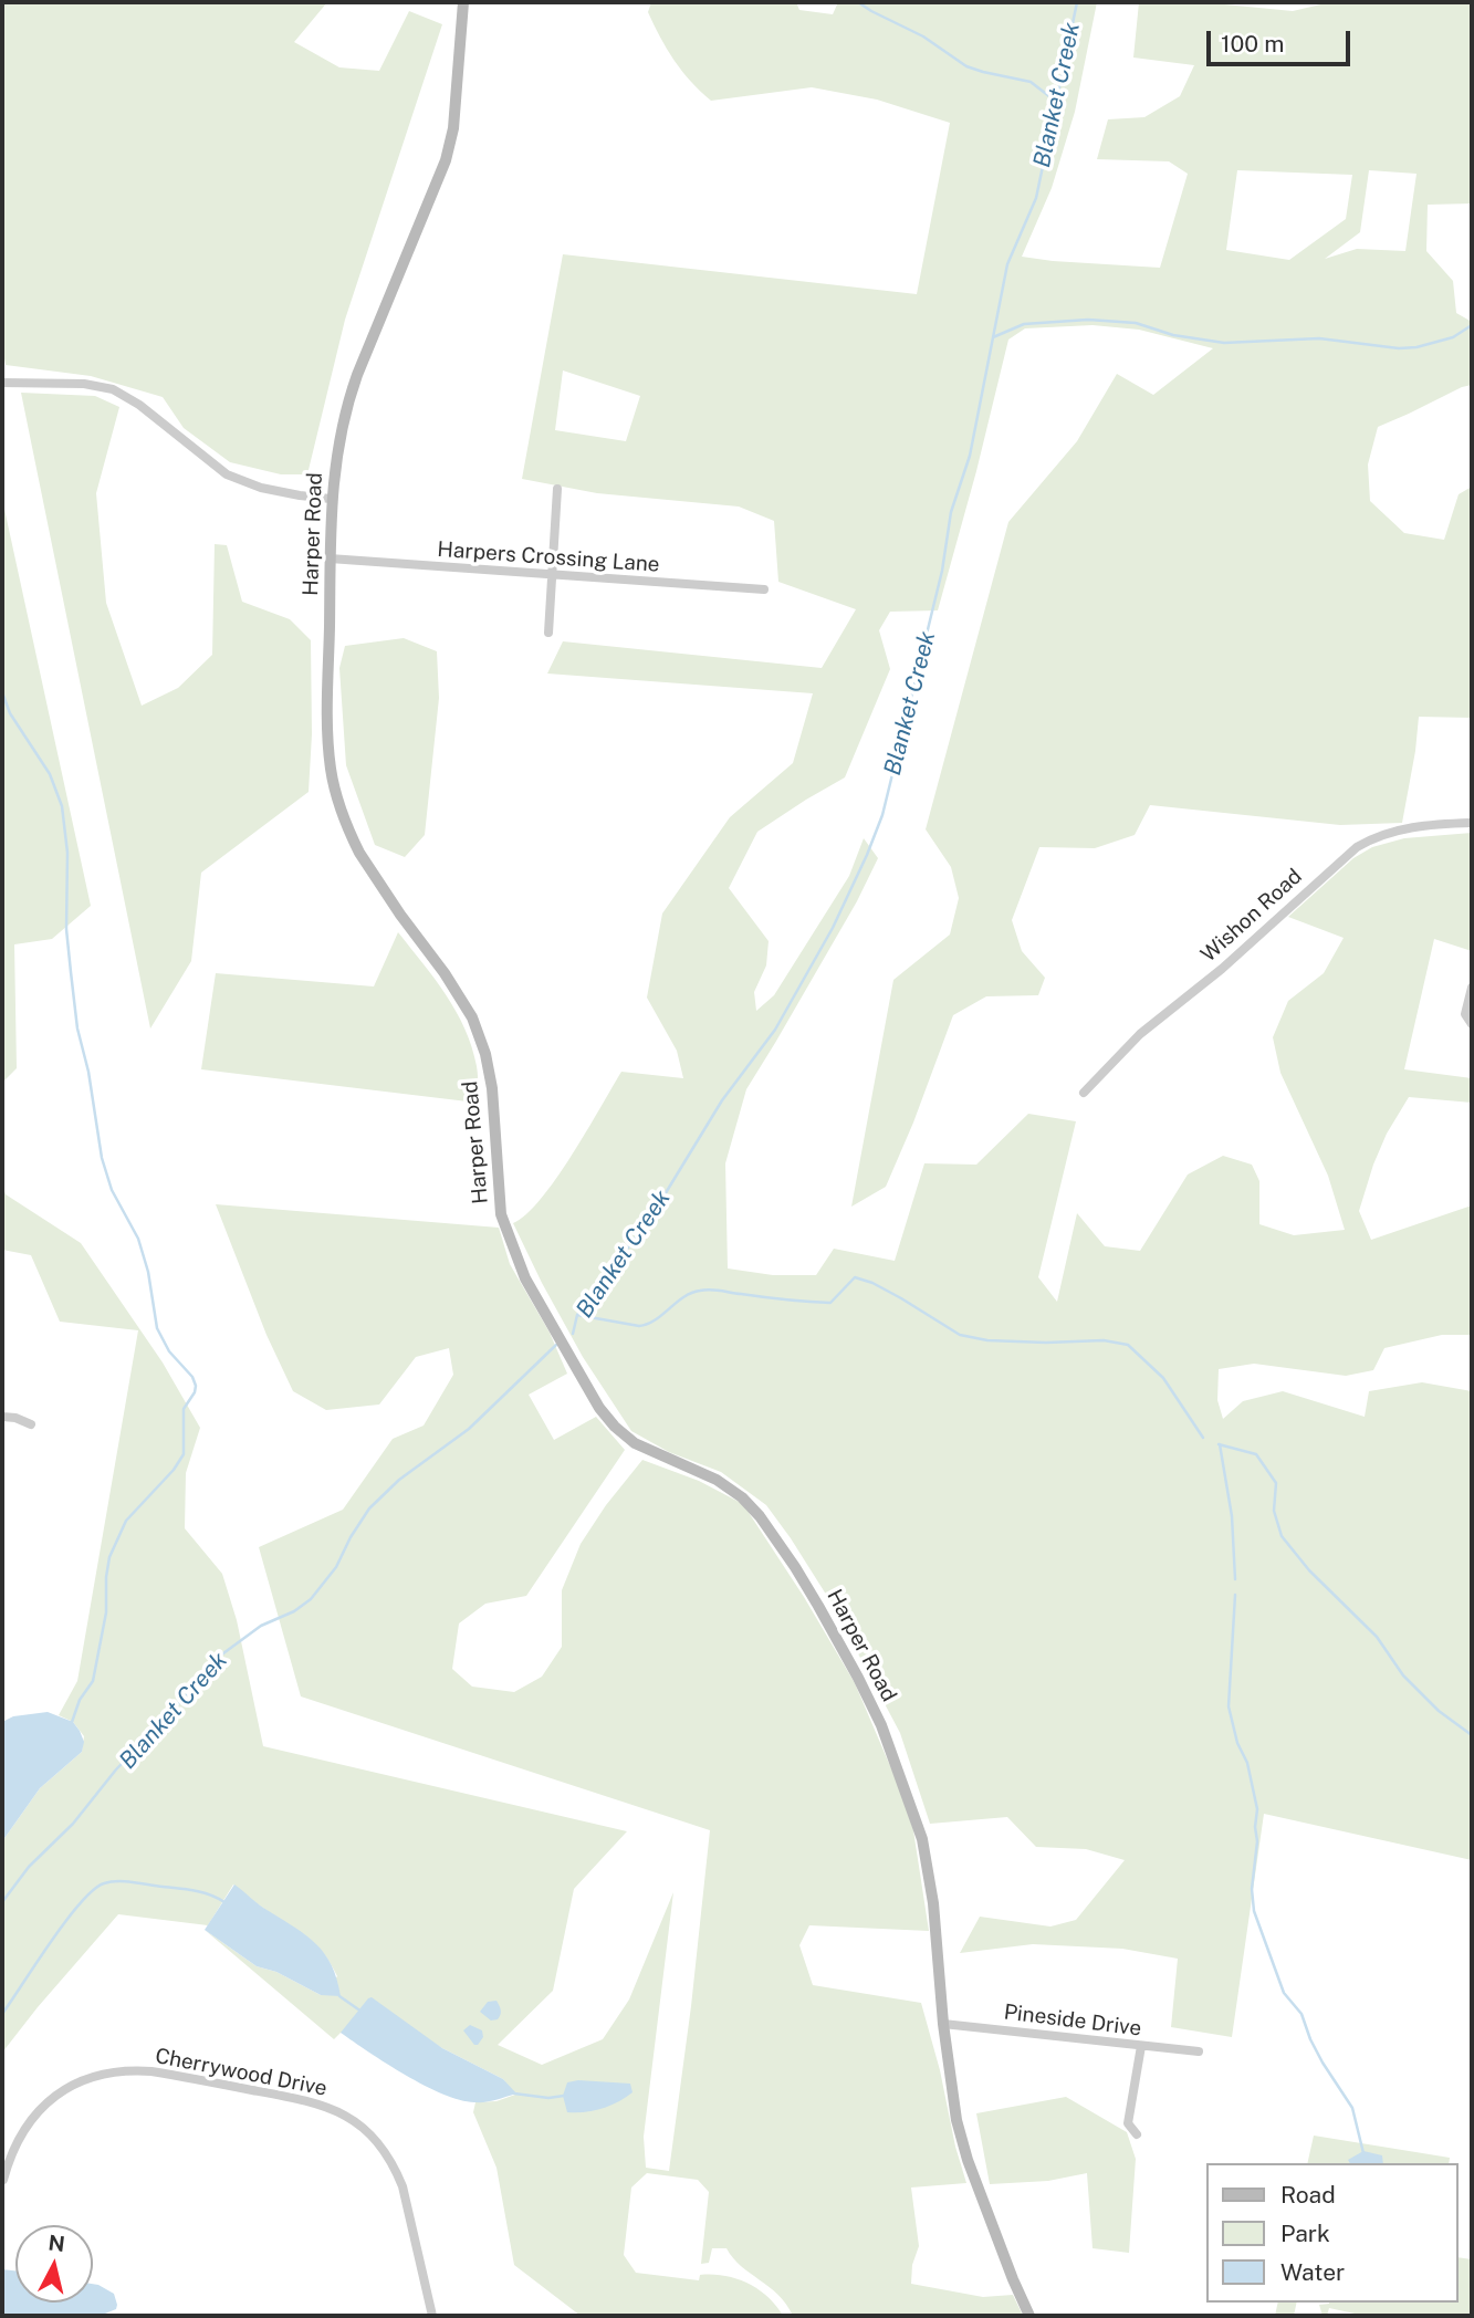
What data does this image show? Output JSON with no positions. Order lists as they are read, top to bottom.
{
  "streets": {
    "street": [
      "Harper Road",
      "Harpers Crossing Lane",
      "Wishon Road",
      "Pineside Drive",
      "Cherrywood Drive"
    ]
  },
  "crossings": [
    ["Harper Road", "Harpers Crossing Lane"],
    ["Harper Road", "Pineside Drive"]
  ],
  "water": ["Blanket Creek"],
  "legend": ["Road", "Park", "Water"],
  "scale_bar": "100 m",
  "north": "top"
}
